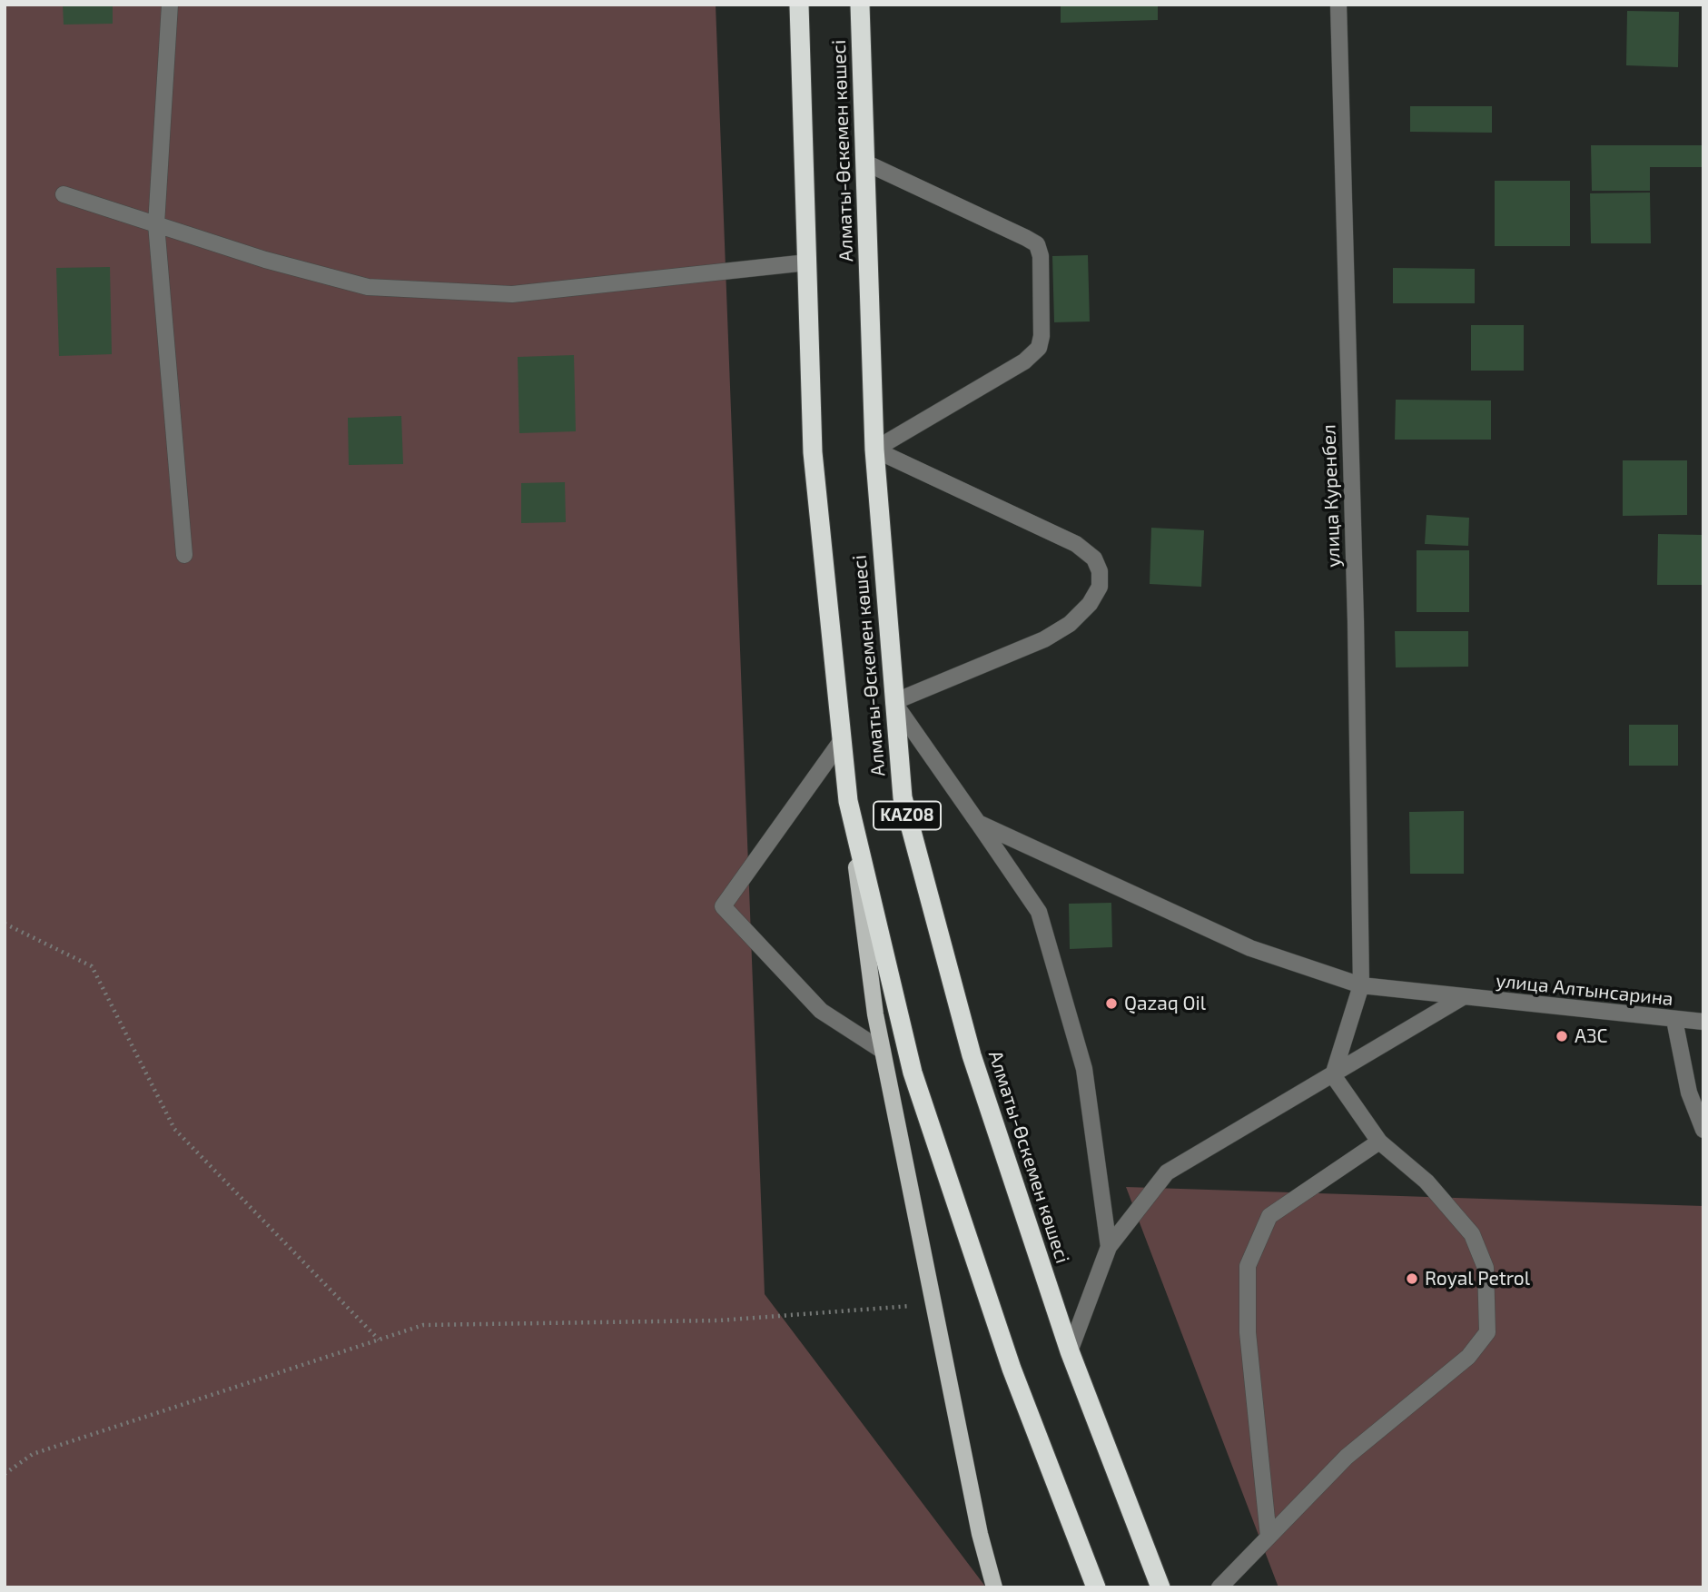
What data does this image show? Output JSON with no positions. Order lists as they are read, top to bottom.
{
  "streets": {
    "highway": ["Алматы-Өскемен көшесі", "KAZ08"],
    "street": ["улица Куренбел", "улица Алтынсарина"]
  },
  "crossings": [
    ["улица Куренбел", "улица Алтынсарина"]
  ],
  "places": ["Qazaq Oil", "АЗС", "Royal Petrol"]
}
